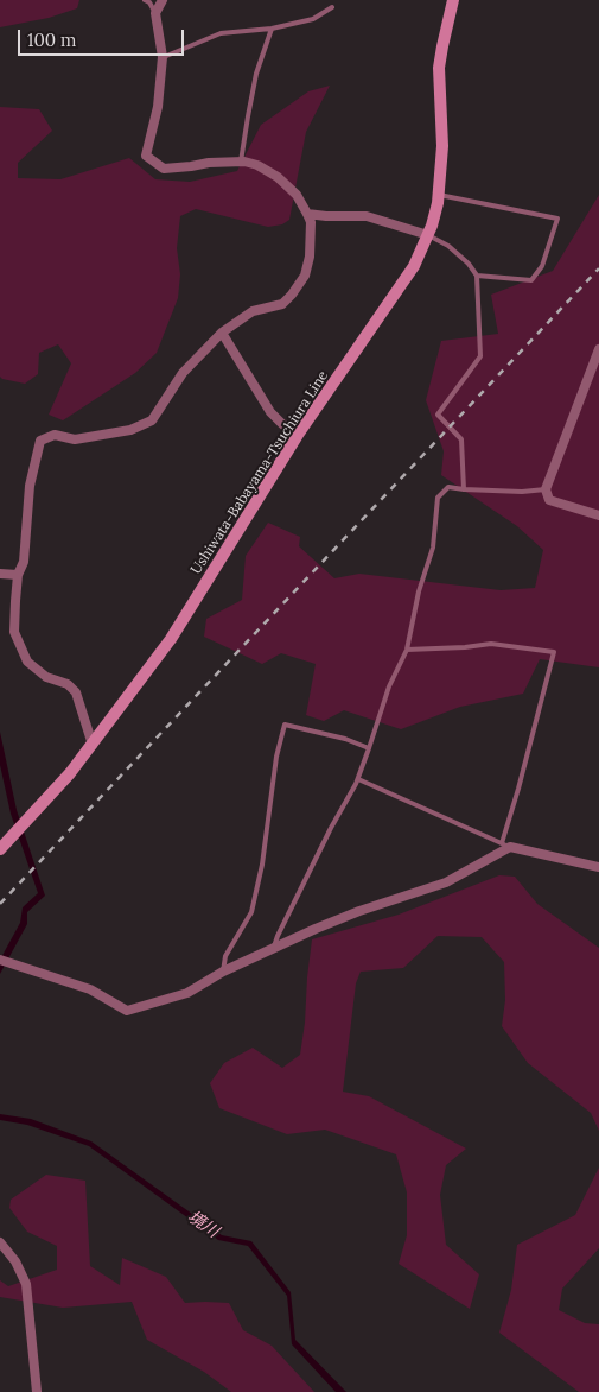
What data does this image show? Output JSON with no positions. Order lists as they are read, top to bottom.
{
  "streets": {
    "main road": ["Ushiwata-Babayama-Tsuchiura Line"]
  },
  "water": ["境川"],
  "scale_bar": "100 m"
}
